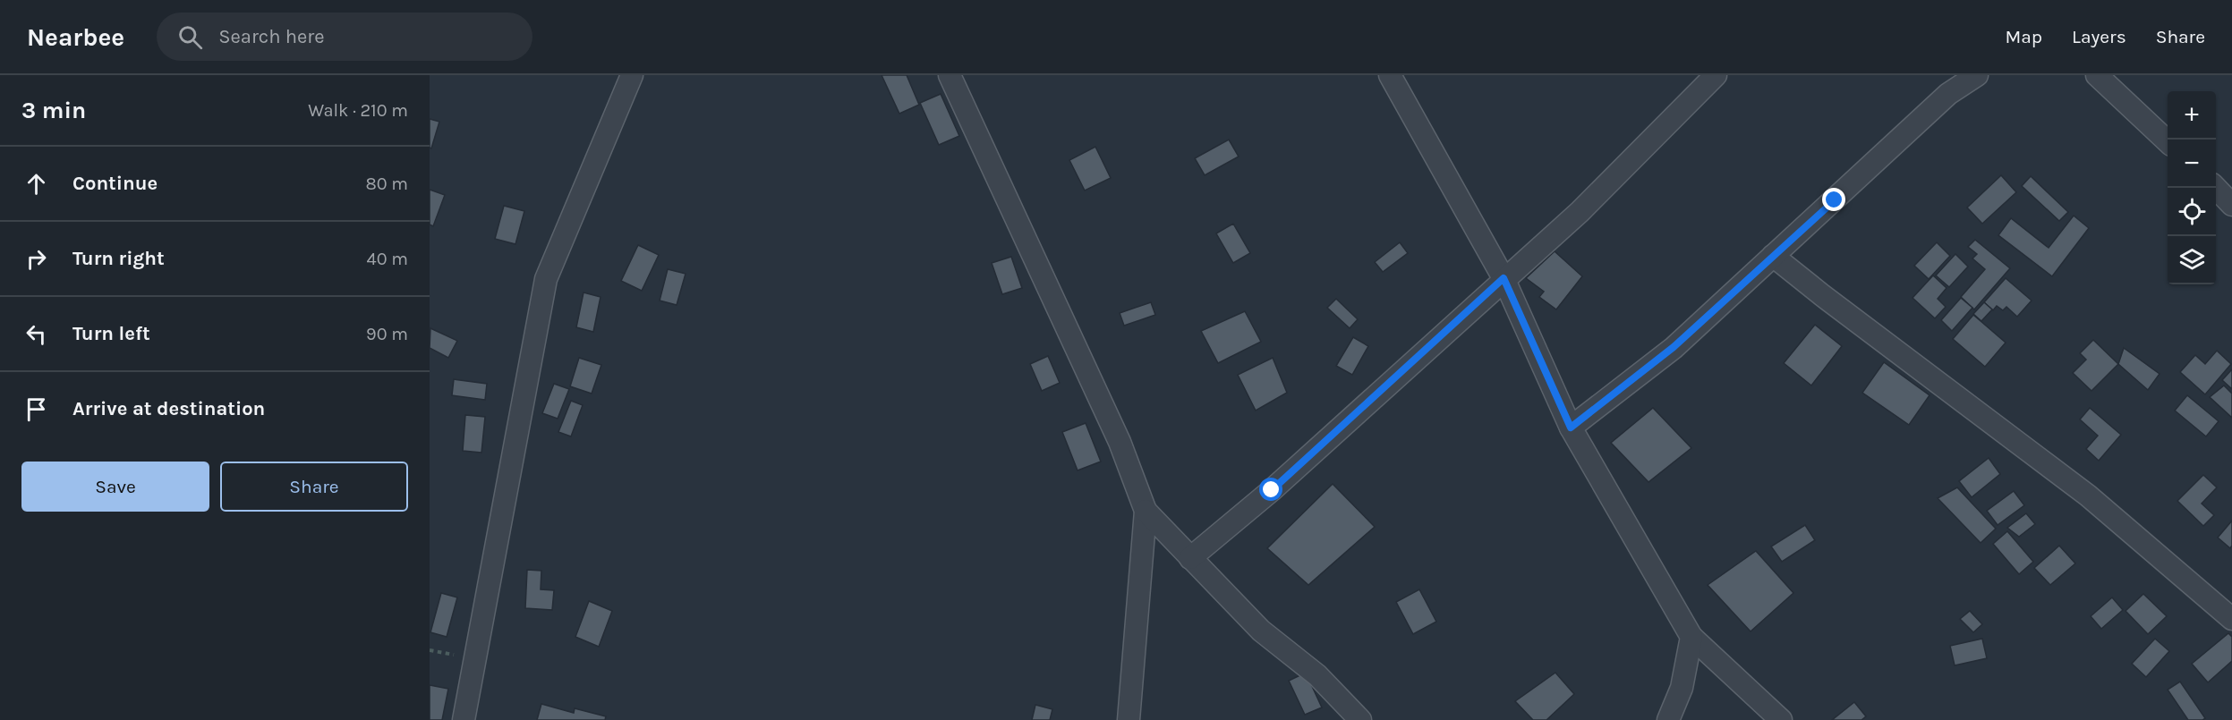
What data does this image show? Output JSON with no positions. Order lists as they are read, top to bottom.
{
  "page": {
    "header": "Nearbee",
    "search": "Search here",
    "nav": ["Map", "Layers", "Share"],
    "heading": ["3 min", "Walk · 210 m"],
    "map_buttons": ["+", "−"],
    "list": [
      ["Continue", "80 m"],
      ["Turn right", "40 m"],
      ["Turn left", "90 m"],
      "Arrive at destination"
    ],
    "buttons": ["Save", "Share"]
  }
}
